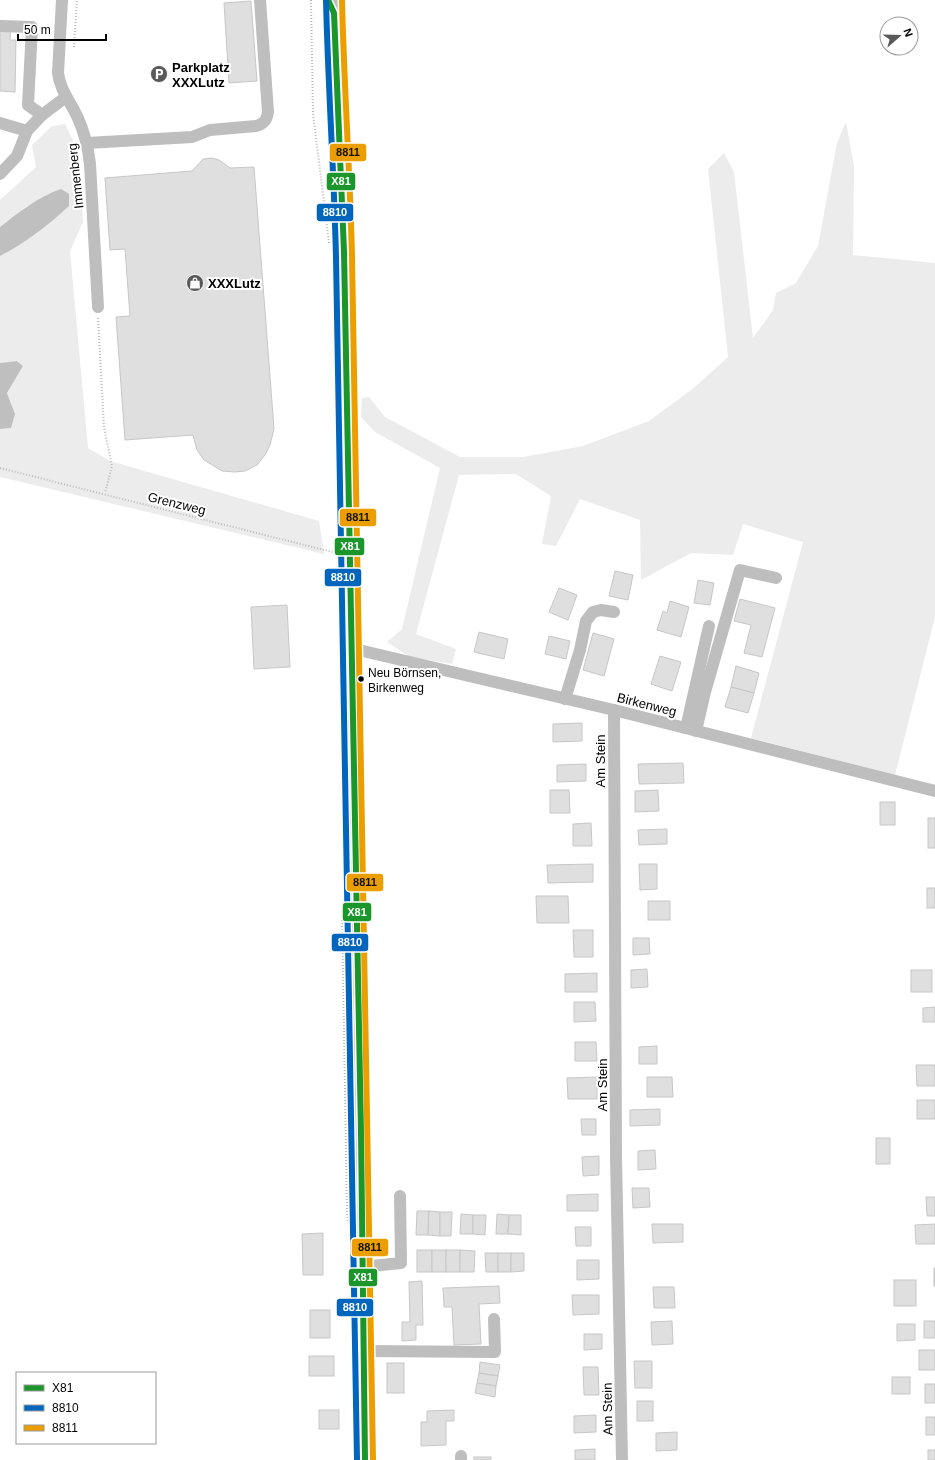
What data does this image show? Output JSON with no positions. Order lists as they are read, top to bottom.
{
  "streets": {
    "street": ["Immenberg", "Birkenweg", "Am Stein"],
    "path": ["Grenzweg"]
  },
  "crossings": [
    ["Birkenweg", "Am Stein"]
  ],
  "places": {
    "parking": ["Parkplatz XXXLutz"],
    "shop": ["XXXLutz"],
    "other": ["Neu Börnsen, Birkenweg"]
  },
  "lines": ["transit line X81", "transit line 8810", "transit line 8811"],
  "legend": ["X81", "8810", "8811"],
  "scale_bar": "50 m",
  "north": "right"
}
